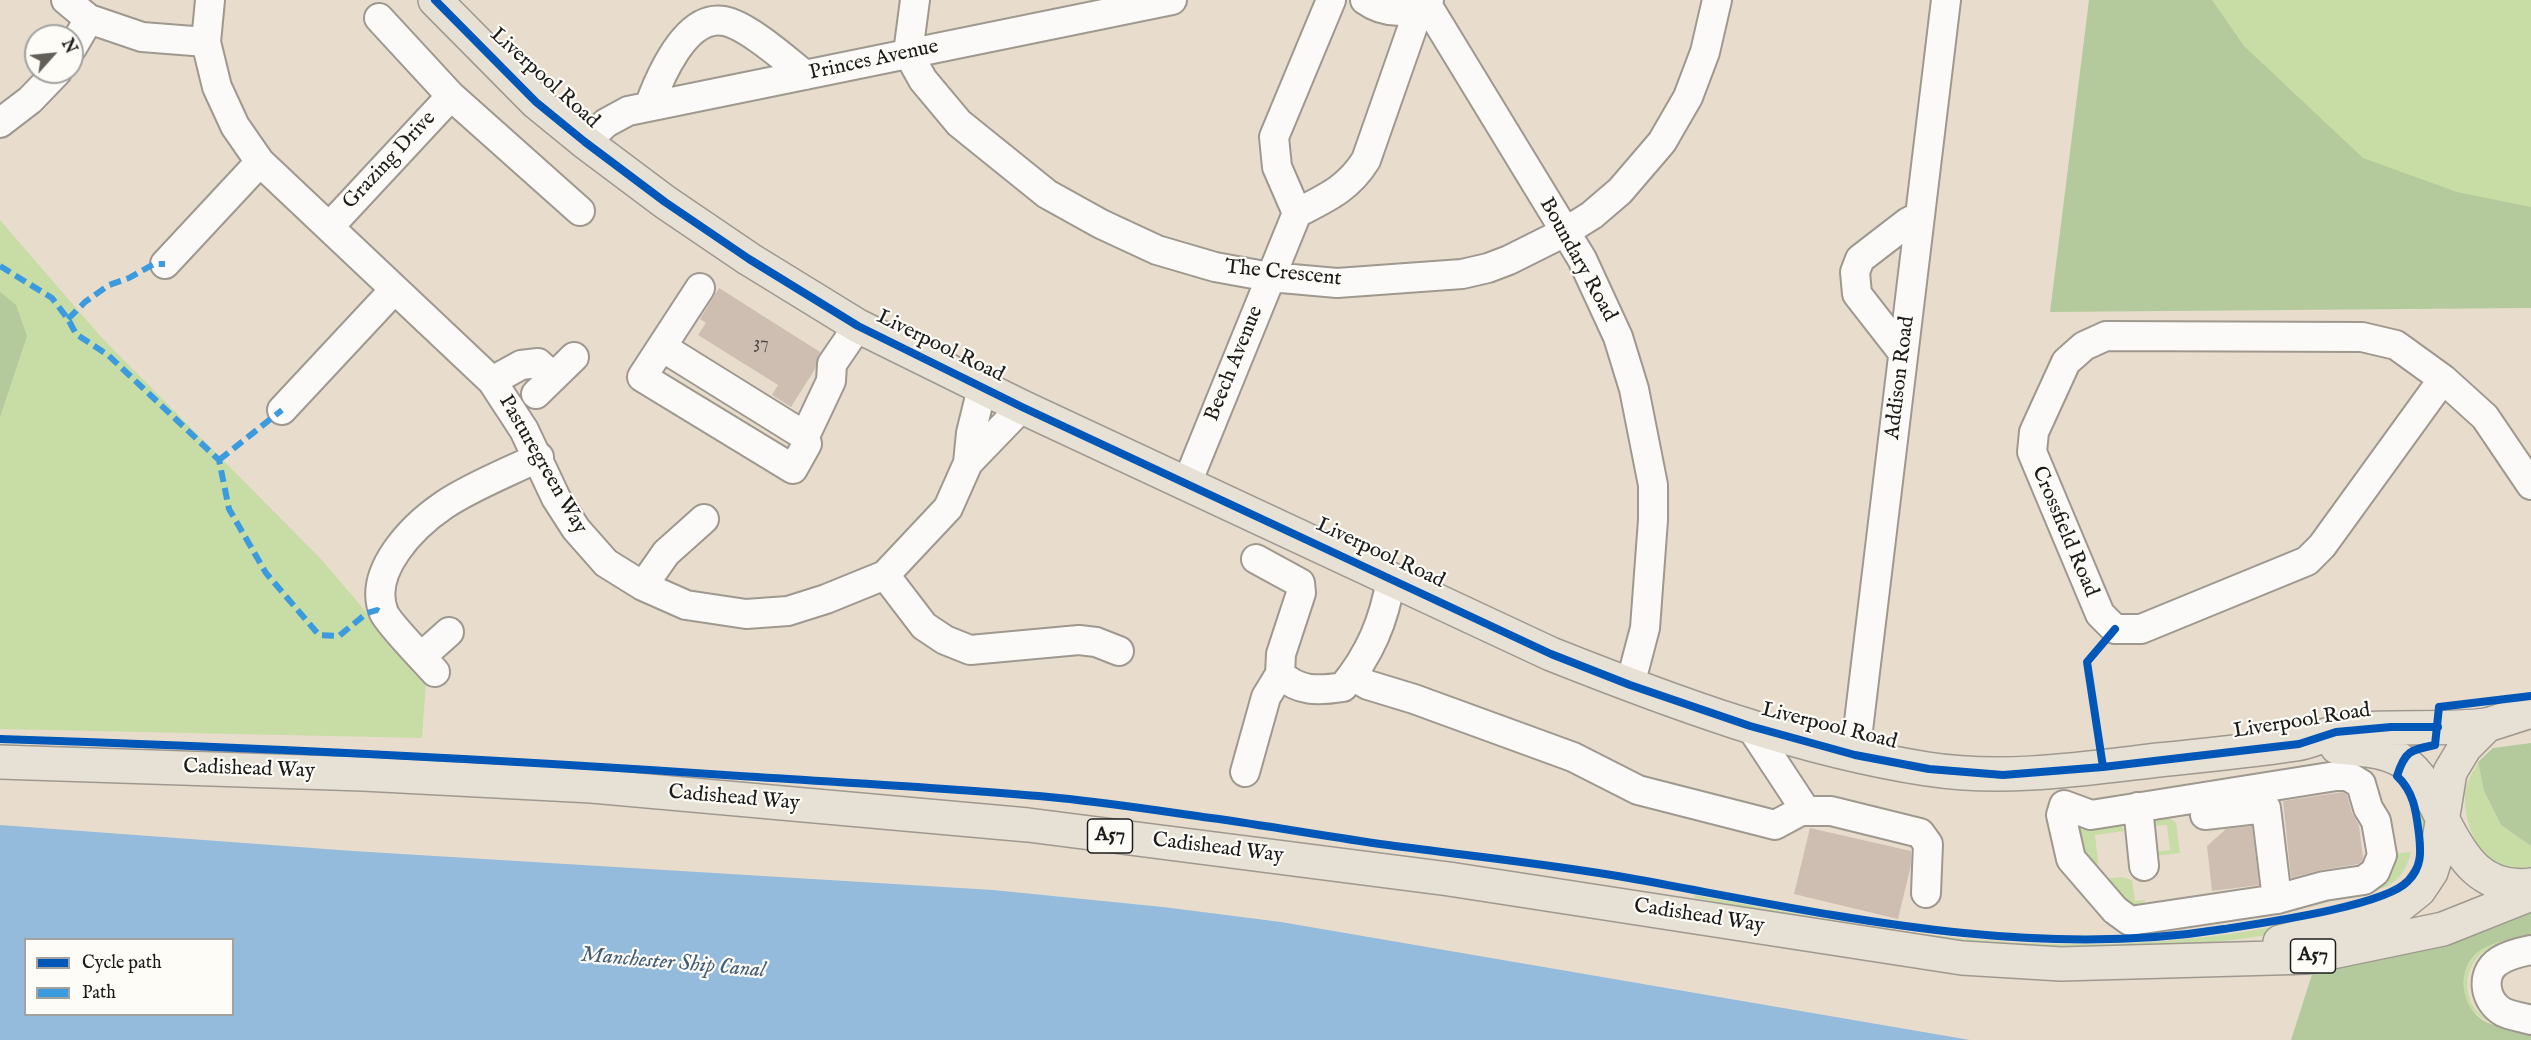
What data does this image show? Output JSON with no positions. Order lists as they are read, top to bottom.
{
  "streets": {
    "main road": ["Liverpool Road", "Cadishead Way", "A57"],
    "street": [
      "Princes Avenue",
      "Grazing Drive",
      "Boundary Road",
      "The Crescent",
      "Beech Avenue",
      "Addison Road",
      "Pasturegreen Way",
      "Crossfield Road"
    ]
  },
  "crossings": [
    ["Princes Avenue", "Liverpool Road"],
    ["Princes Avenue", "The Crescent"],
    ["Liverpool Road", "Boundary Road"],
    ["Liverpool Road", "Beech Avenue"],
    ["Liverpool Road", "Addison Road"],
    ["Liverpool Road", "Pasturegreen Way"],
    ["Liverpool Road", "Cadishead Way"],
    ["Liverpool Road", "A57"],
    ["Grazing Drive", "Pasturegreen Way"],
    ["Boundary Road", "The Crescent"],
    ["The Crescent", "Beech Avenue"],
    ["Cadishead Way", "A57"]
  ],
  "water": ["Manchester Ship Canal"],
  "house_numbers": ["37"],
  "legend": ["Cycle path", "Path"],
  "north": "top right"
}
